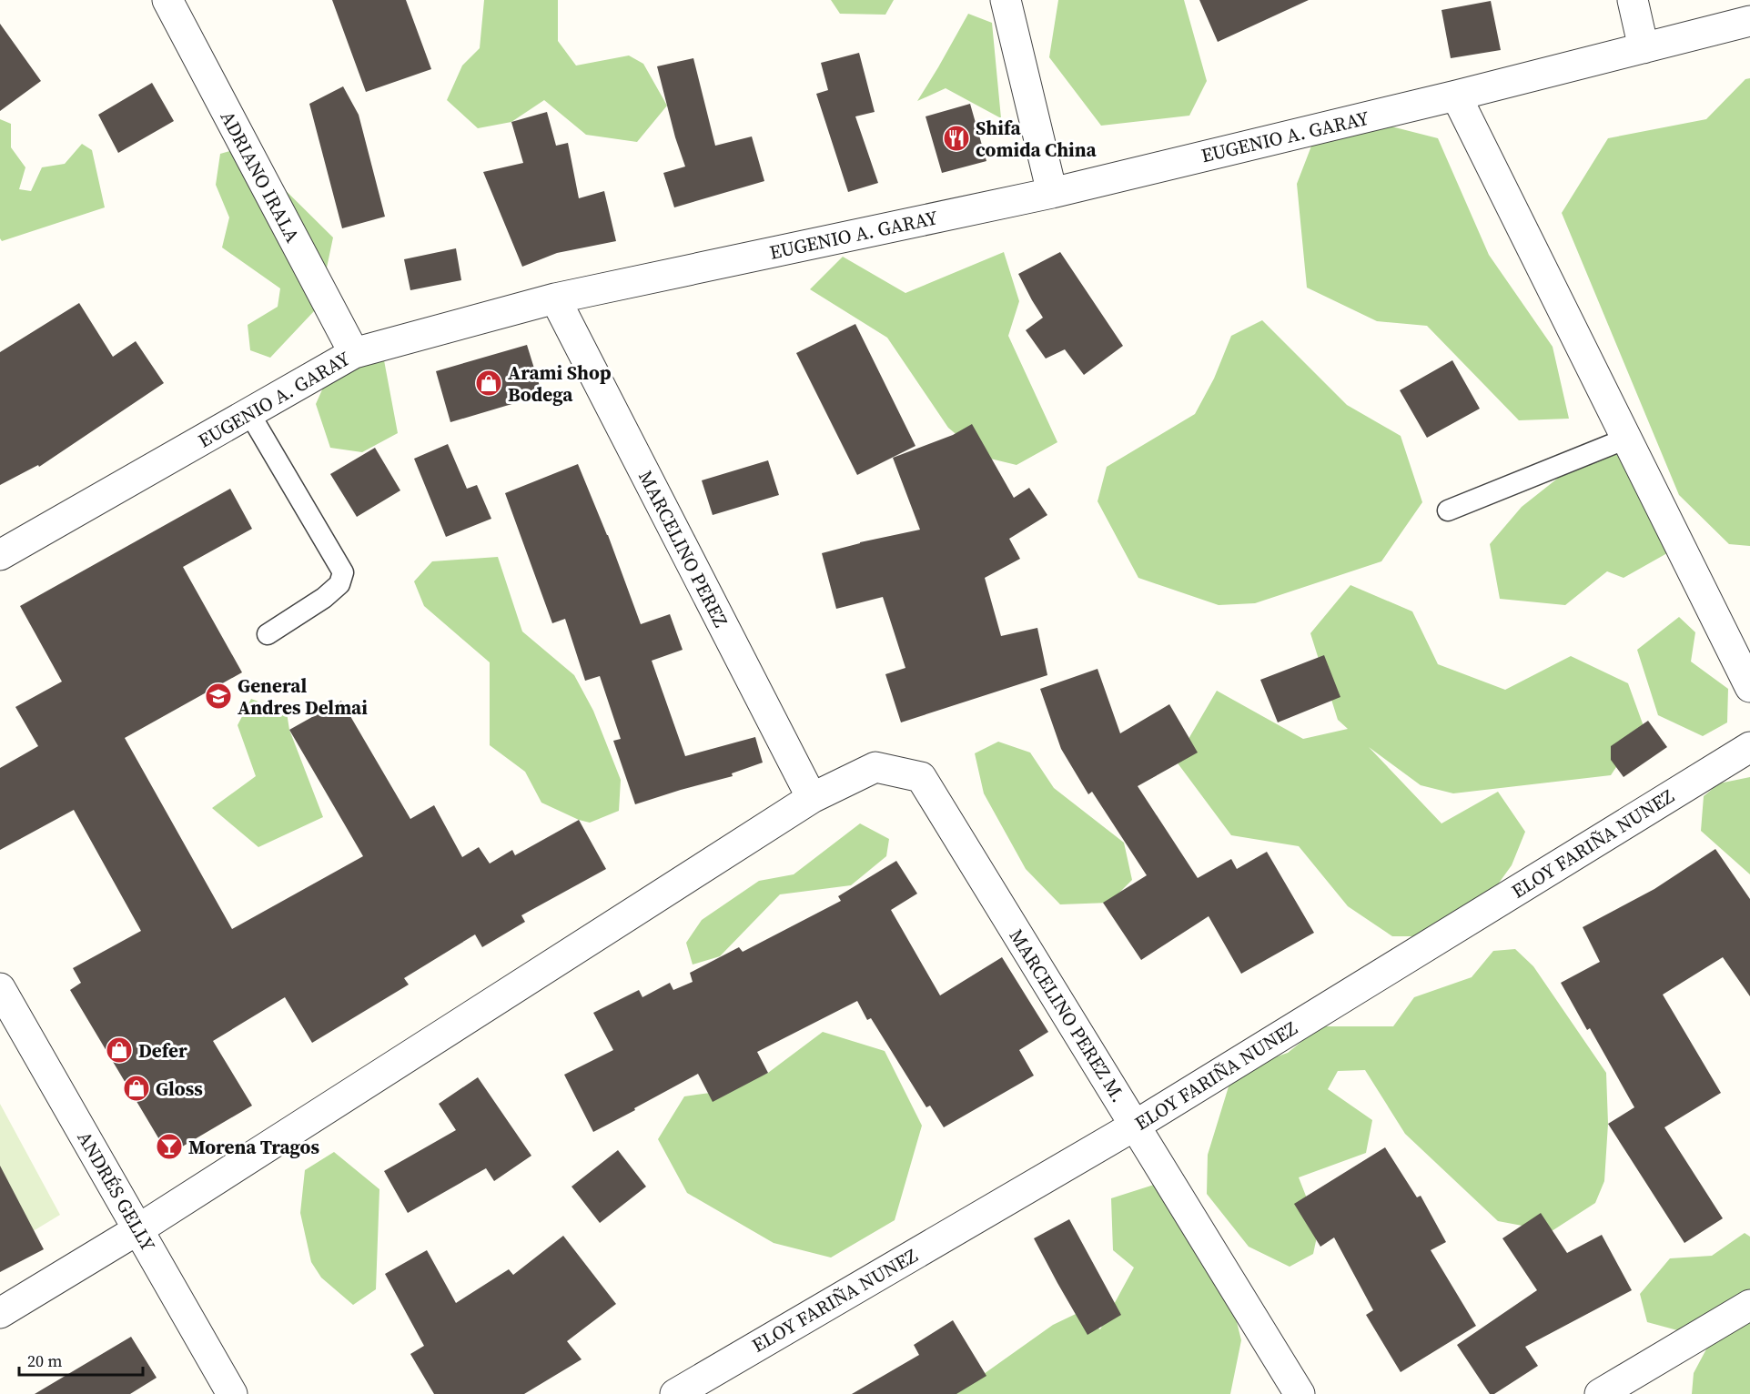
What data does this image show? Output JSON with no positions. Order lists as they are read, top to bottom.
{
  "streets": {
    "street": [
      "EUGENIO A. GARAY",
      "ADRIANO IRALA",
      "MARCELINO PEREZ",
      "ELOY FARIÑA NUNEZ",
      "MARCELINO PEREZ M.",
      "ANDRÉS GELLY"
    ]
  },
  "crossings": [
    ["EUGENIO A. GARAY", "ADRIANO IRALA"],
    ["EUGENIO A. GARAY", "MARCELINO PEREZ"],
    ["MARCELINO PEREZ", "MARCELINO PEREZ M."],
    ["ELOY FARIÑA NUNEZ", "MARCELINO PEREZ M."]
  ],
  "places": {
    "restaurant": ["Shifa comida China"],
    "shop": ["Arami Shop Bodega", "Defer", "Gloss"],
    "school or university": ["General Andres Delmai"],
    "bar": ["Morena Tragos"]
  },
  "scale_bar": "20 m"
}
